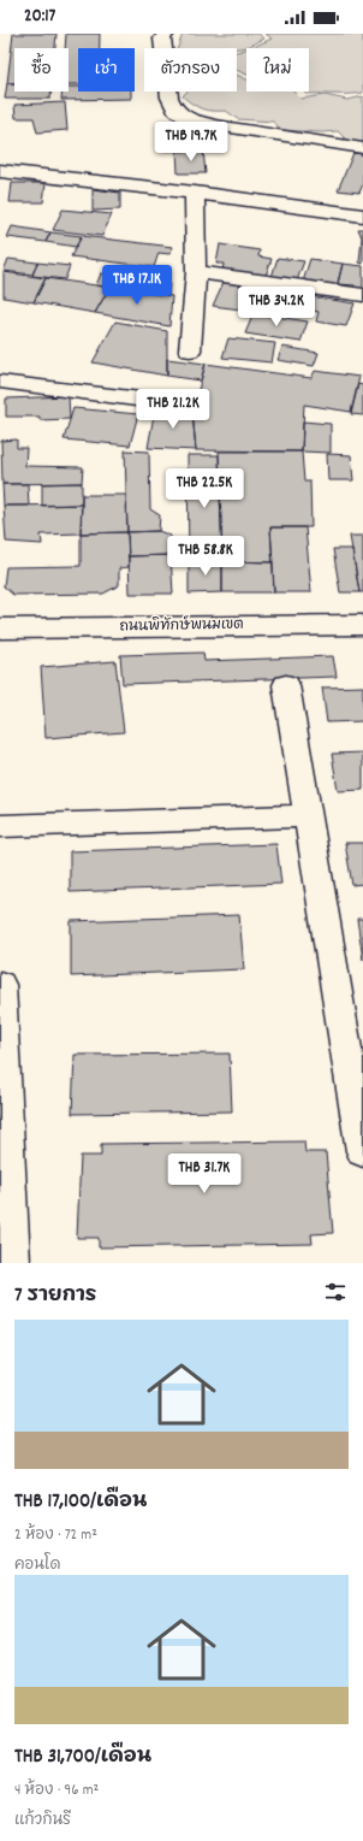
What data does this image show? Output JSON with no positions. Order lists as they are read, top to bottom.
{
  "streets": {
    "main road": ["ถนนพิทักษ์พนมเขต"]
  },
  "page": {
    "status": "20:17",
    "chip": [
      "ซื้อ",
      "เช่า",
      "ตัวกรอง",
      "ใหม่"
    ],
    "price": [
      "THB 19.7K",
      "THB 17.1K",
      "THB 34.2K",
      "THB 21.2K",
      "THB 22.5K",
      "THB 58.8K",
      "THB 31.7K"
    ],
    "heading": "7 รายการ",
    "list": [
      {
        "name": "THB 17,100/เดือน",
        "note": "2 ห้อง · 72 m² · คอนโด"
      },
      {
        "name": "THB 31,700/เดือน",
        "note": "4 ห้อง · 96 m² · แก้วกินรี"
      }
    ]
  }
}
